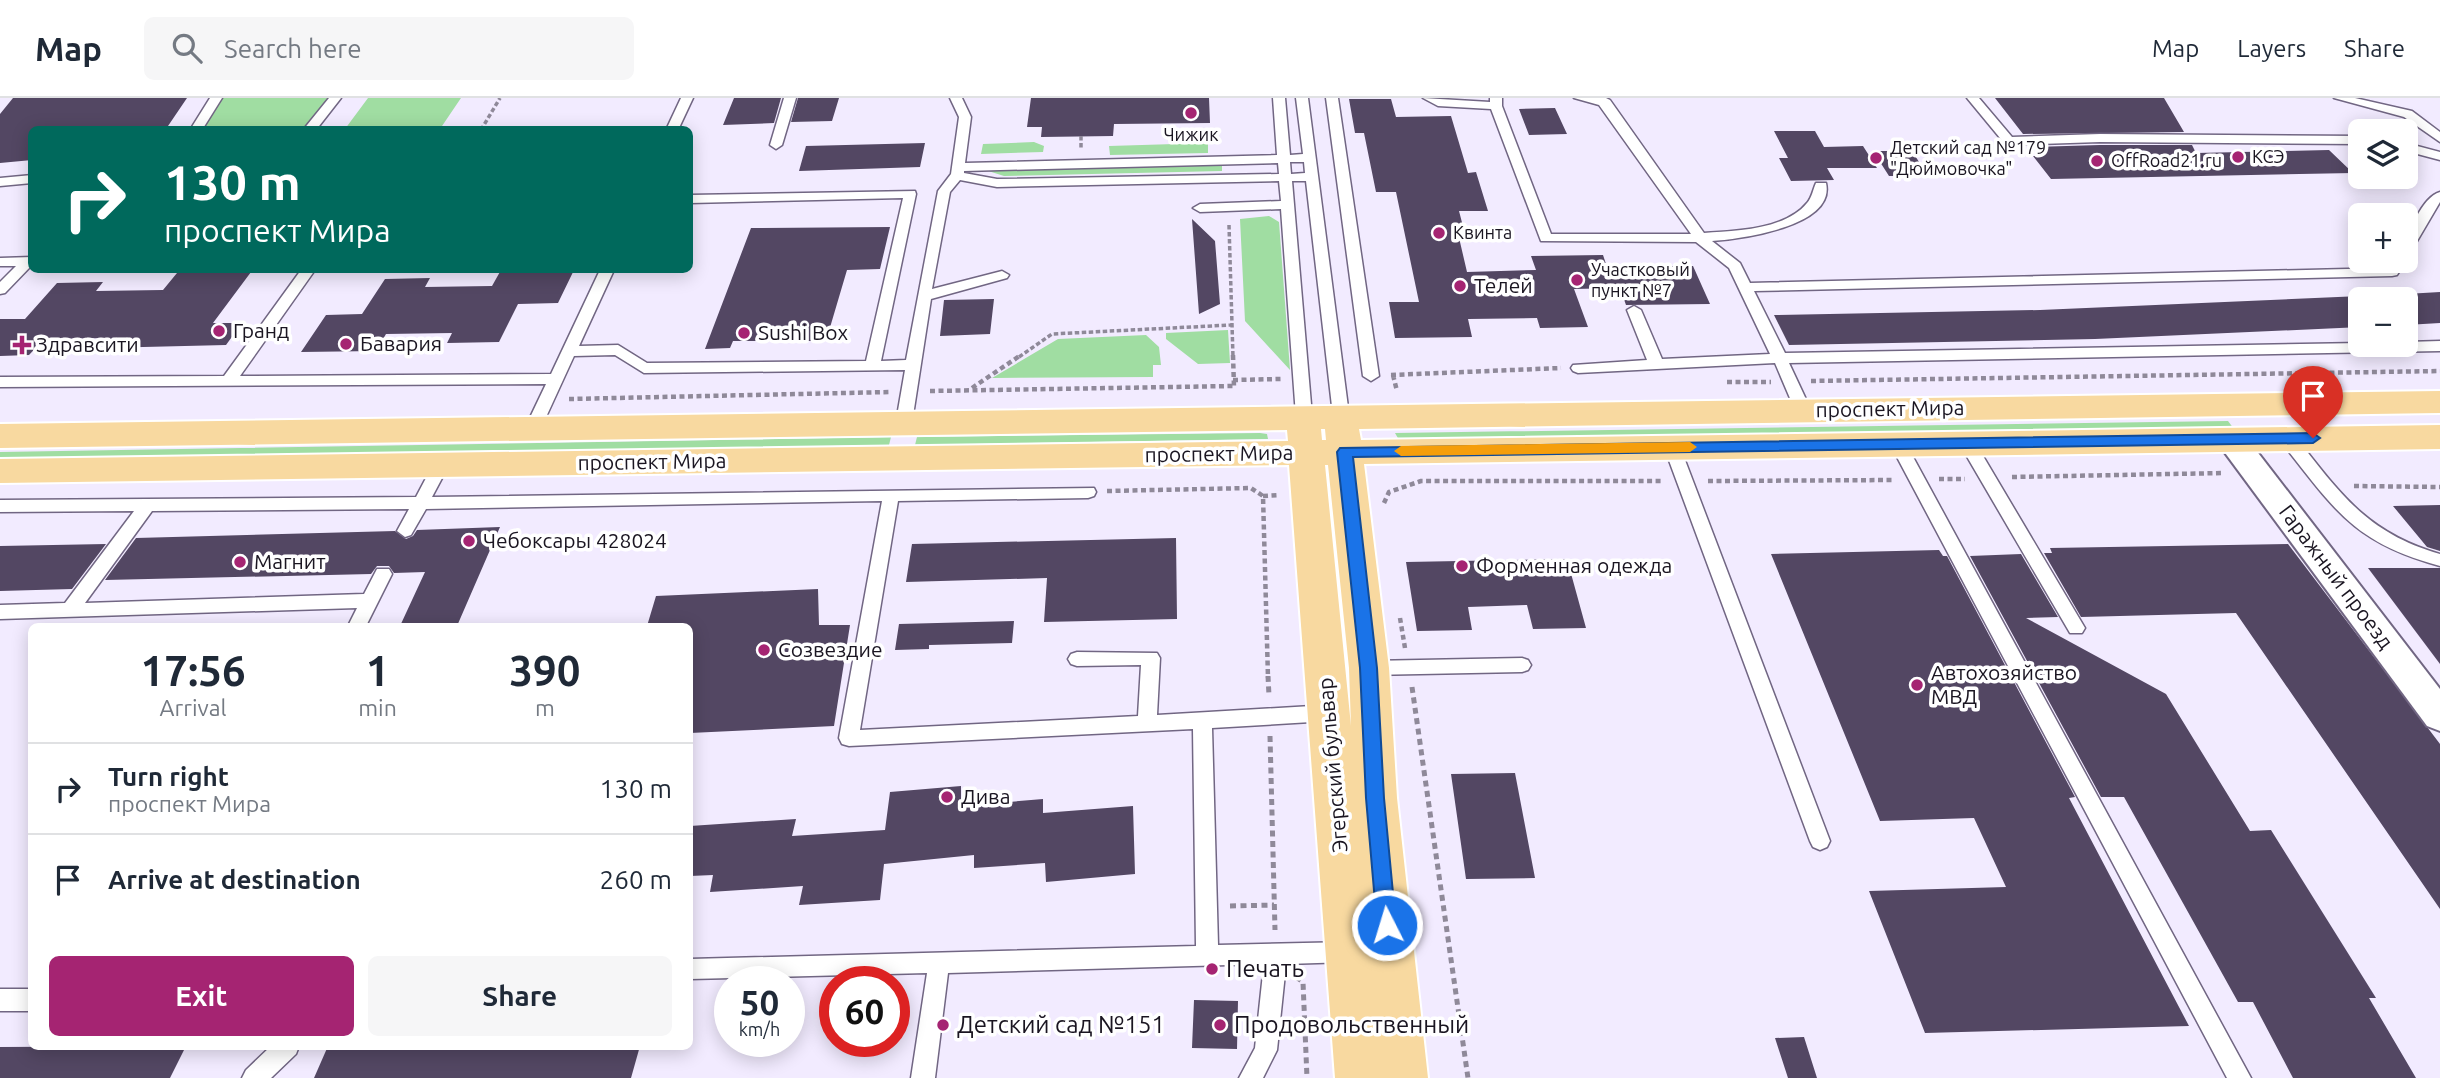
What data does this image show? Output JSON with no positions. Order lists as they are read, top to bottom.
{
  "streets": {
    "main road": ["проспект Мира", "Эгерский бульвар"],
    "street": ["Гаражный проезд"]
  },
  "crossings": [
    ["проспект Мира", "Гаражный проезд"],
    ["проспект Мира", "Эгерский бульвар"]
  ],
  "places": {
    "other": [
      "Чижик",
      "КСЭ",
      "Детский сад №179 \"Дюймовочка\"",
      "OffRoad21.ru",
      "Квинта",
      "Участковый пункт №7",
      "Телей",
      "Гранд",
      "Sushi Box",
      "Бавария",
      "Чебоксары 428024",
      "Магнит",
      "Форменная одежда",
      "Созвездие",
      "Автохозяйство МВД",
      "Дива",
      "Печать",
      "Детский сад №151",
      "Продовольственный"
    ],
    "health": ["Здравсити"]
  },
  "page": {
    "header": "Map",
    "search": "Search here",
    "nav": ["Map", "Layers", "Share"],
    "map_buttons": ["+", "−"],
    "turn": ["130 m", "проспект Мира"],
    "eta": [
      "17:56",
      "Arrival",
      "1",
      "min",
      "390",
      "m"
    ],
    "list": [
      {
        "name": "Turn right",
        "note": "проспект Мира",
        "value": "130 m"
      },
      {
        "name": "Arrive at destination",
        "value": "260 m"
      }
    ],
    "buttons": ["Exit", "Share"],
    "speed": "50 km/h",
    "limit": "60"
  }
}
